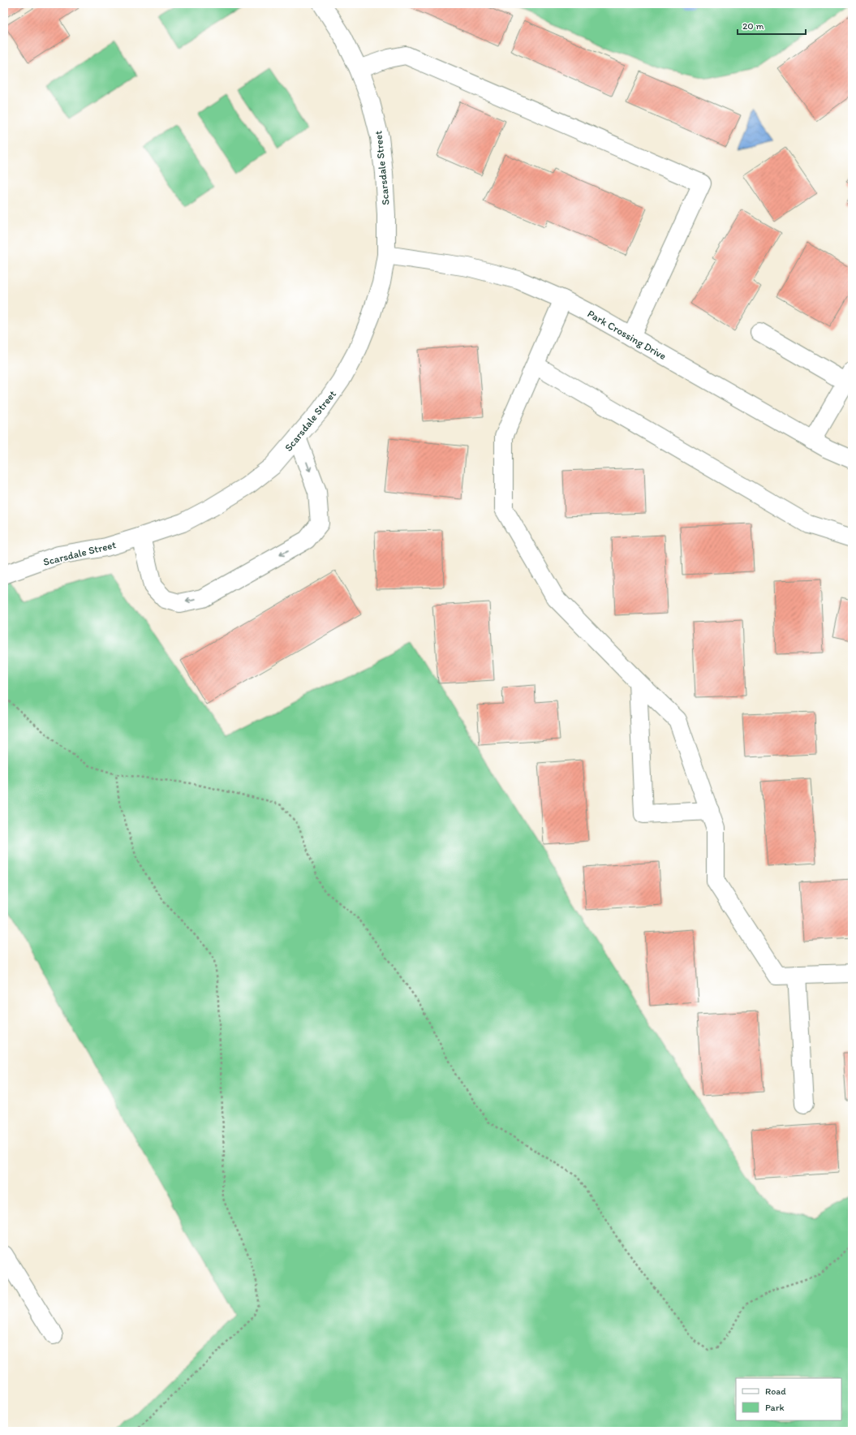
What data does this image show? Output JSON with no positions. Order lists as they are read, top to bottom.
{
  "streets": {
    "street": ["Scarsdale Street", "Park Crossing Drive"]
  },
  "crossings": [
    ["Scarsdale Street", "Park Crossing Drive"]
  ],
  "legend": ["Road", "Park"],
  "scale_bar": "20 m"
}
